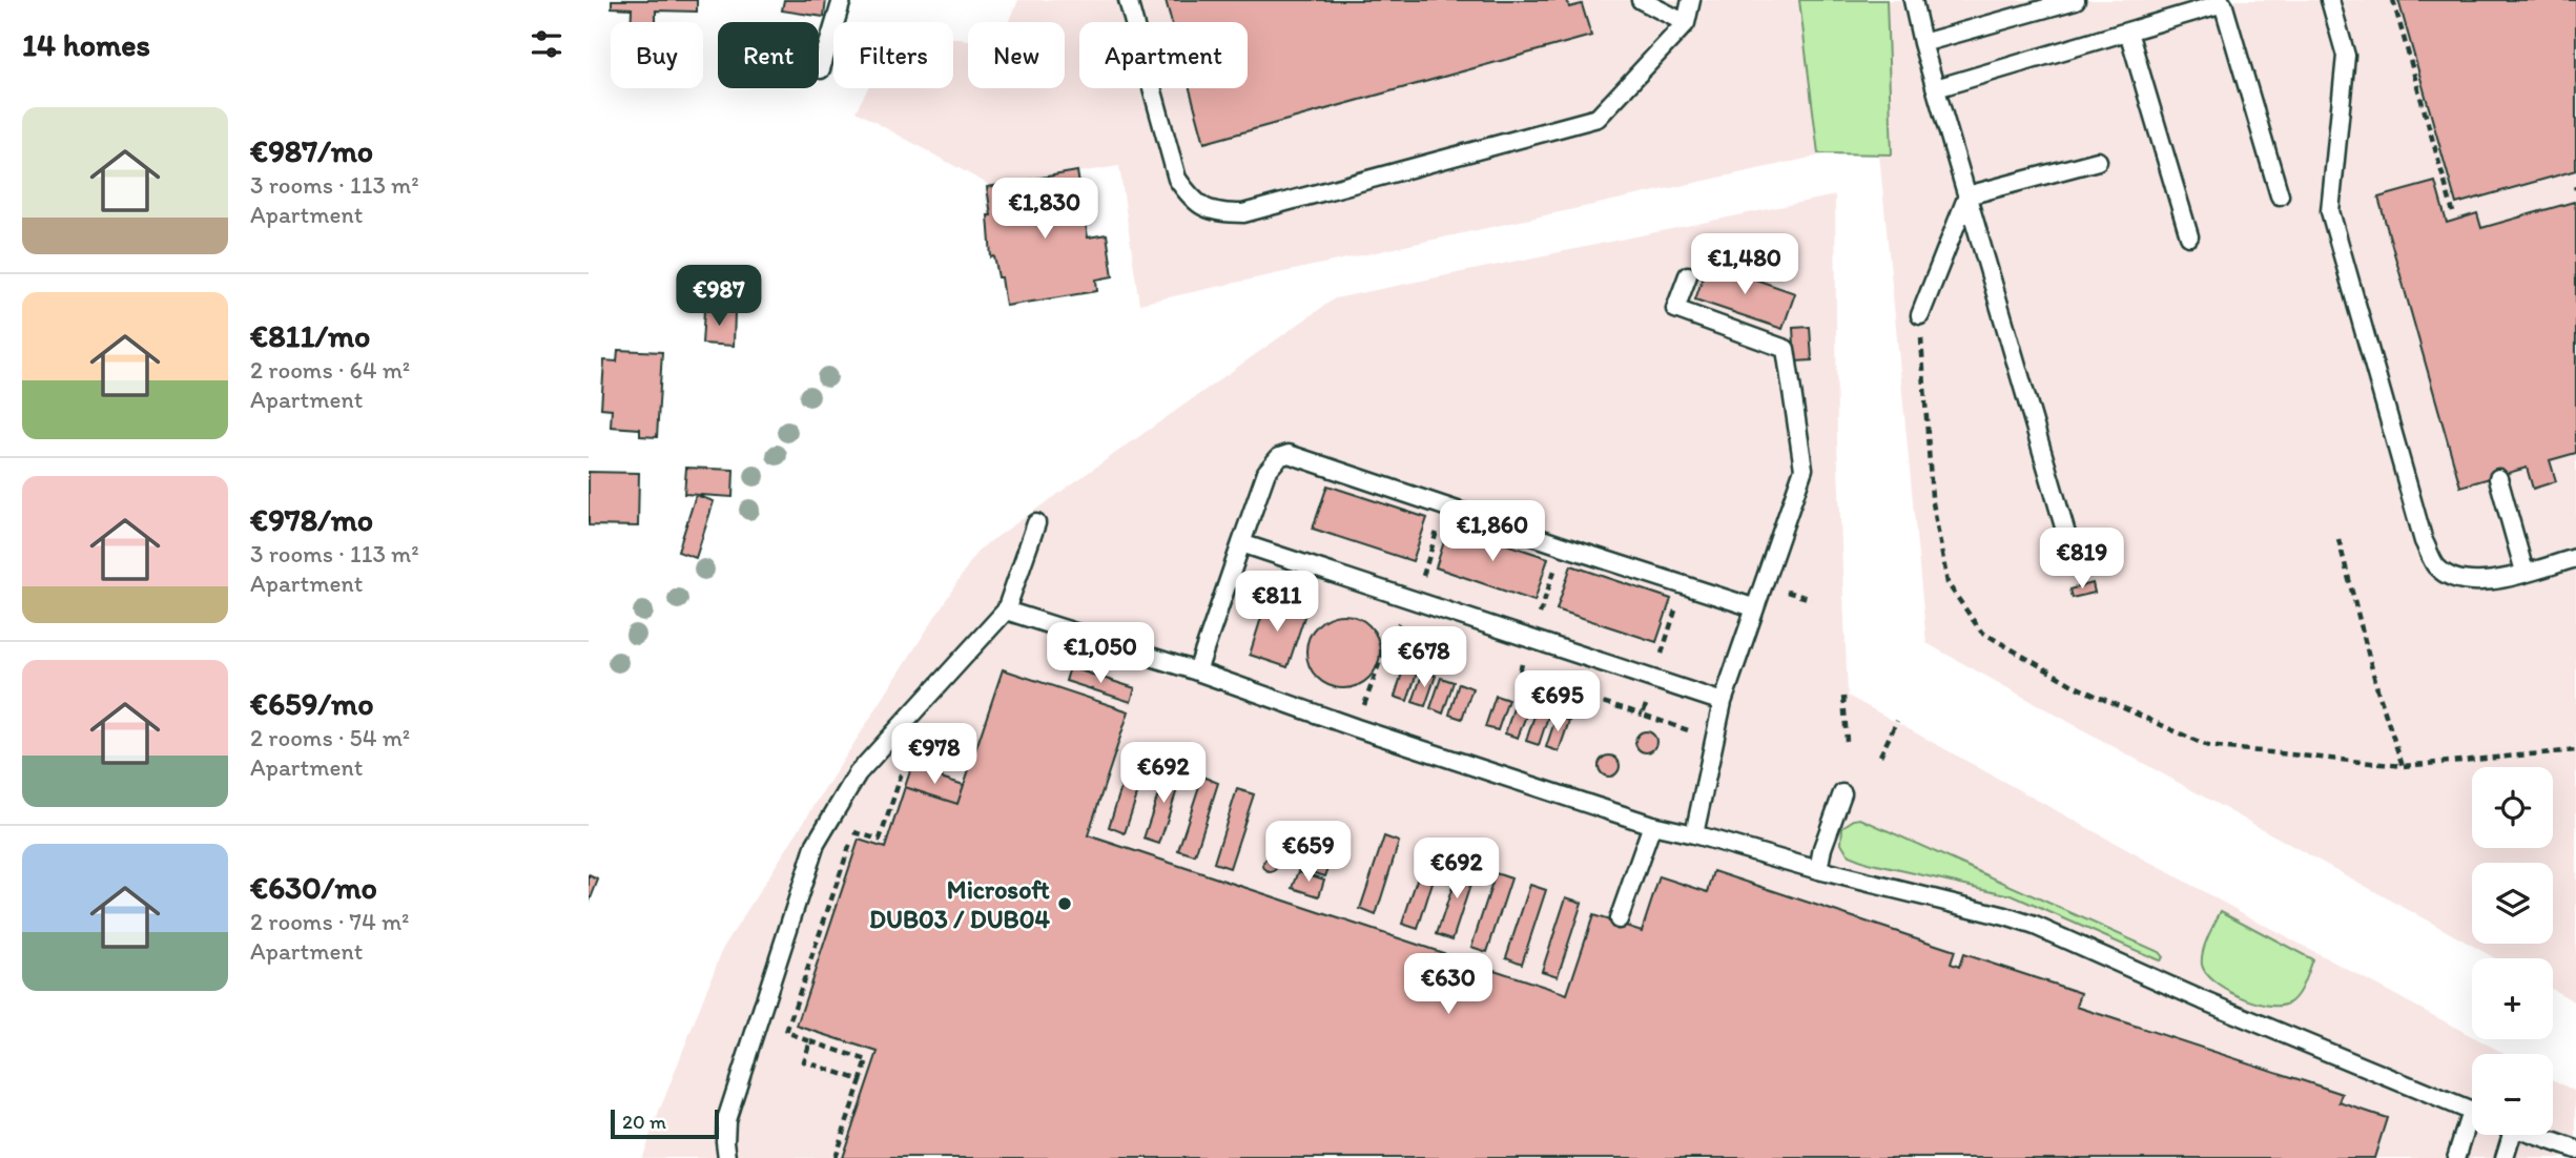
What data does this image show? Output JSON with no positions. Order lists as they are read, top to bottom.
{
  "places": ["Microsoft DUB03 / DUB04"],
  "scale_bar": "20 m",
  "page": {
    "heading": "14 homes",
    "chip": [
      "Buy",
      "Rent",
      "Filters",
      "New",
      "Apartment"
    ],
    "list": [
      {
        "name": "€987/mo",
        "note": "3 rooms · 113 m² · Apartment"
      },
      {
        "name": "€811/mo",
        "note": "2 rooms · 64 m² · Apartment"
      },
      {
        "name": "€978/mo",
        "note": "3 rooms · 113 m² · Apartment"
      },
      {
        "name": "€659/mo",
        "note": "2 rooms · 54 m² · Apartment"
      },
      {
        "name": "€630/mo",
        "note": "2 rooms · 74 m² · Apartment"
      }
    ],
    "price": [
      "€1,830",
      "€1,480",
      "€987",
      "€1,860",
      "€819",
      "€811",
      "€1,050",
      "€678",
      "€695",
      "€978",
      "€692",
      "€659",
      "€692",
      "€630"
    ],
    "map_buttons": ["+", "−"],
    "scale": "20 m"
  }
}
